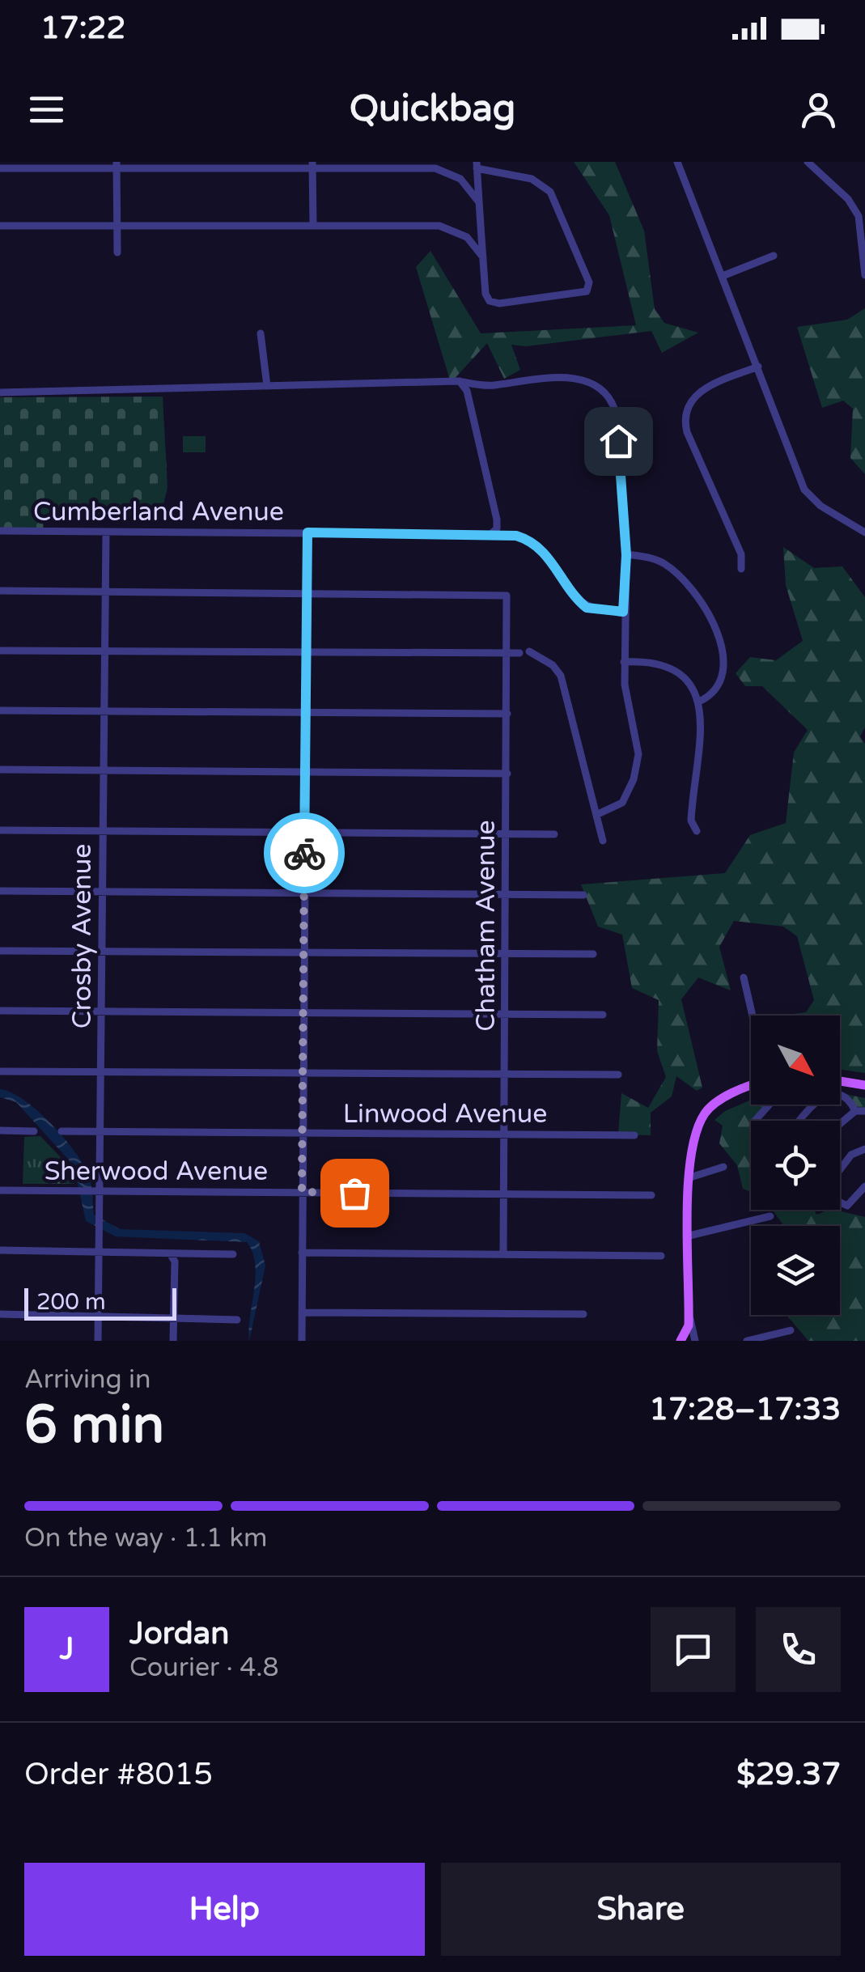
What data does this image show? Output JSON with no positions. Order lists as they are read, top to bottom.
{
  "streets": {
    "street": [
      "Cumberland Avenue",
      "Chatham Avenue",
      "Crosby Avenue",
      "Linwood Avenue",
      "Sherwood Avenue"
    ]
  },
  "crossings": [
    ["Cumberland Avenue", "Crosby Avenue"],
    ["Chatham Avenue", "Linwood Avenue"],
    ["Chatham Avenue", "Sherwood Avenue"],
    ["Crosby Avenue", "Linwood Avenue"],
    ["Crosby Avenue", "Sherwood Avenue"]
  ],
  "scale_bar": "200 m",
  "north": "bottom right",
  "page": {
    "status": "17:22",
    "header": "Quickbag",
    "scale": "200 m",
    "heading": ["6 min", "Arriving in", "17:28–17:33"],
    "panel": [
      "Jordan",
      "Courier · 4.8",
      "Order #8015",
      "$29.37"
    ],
    "bar": "On the way · 1.1 km",
    "round": "J",
    "buttons": ["Help", "Share"]
  }
}
